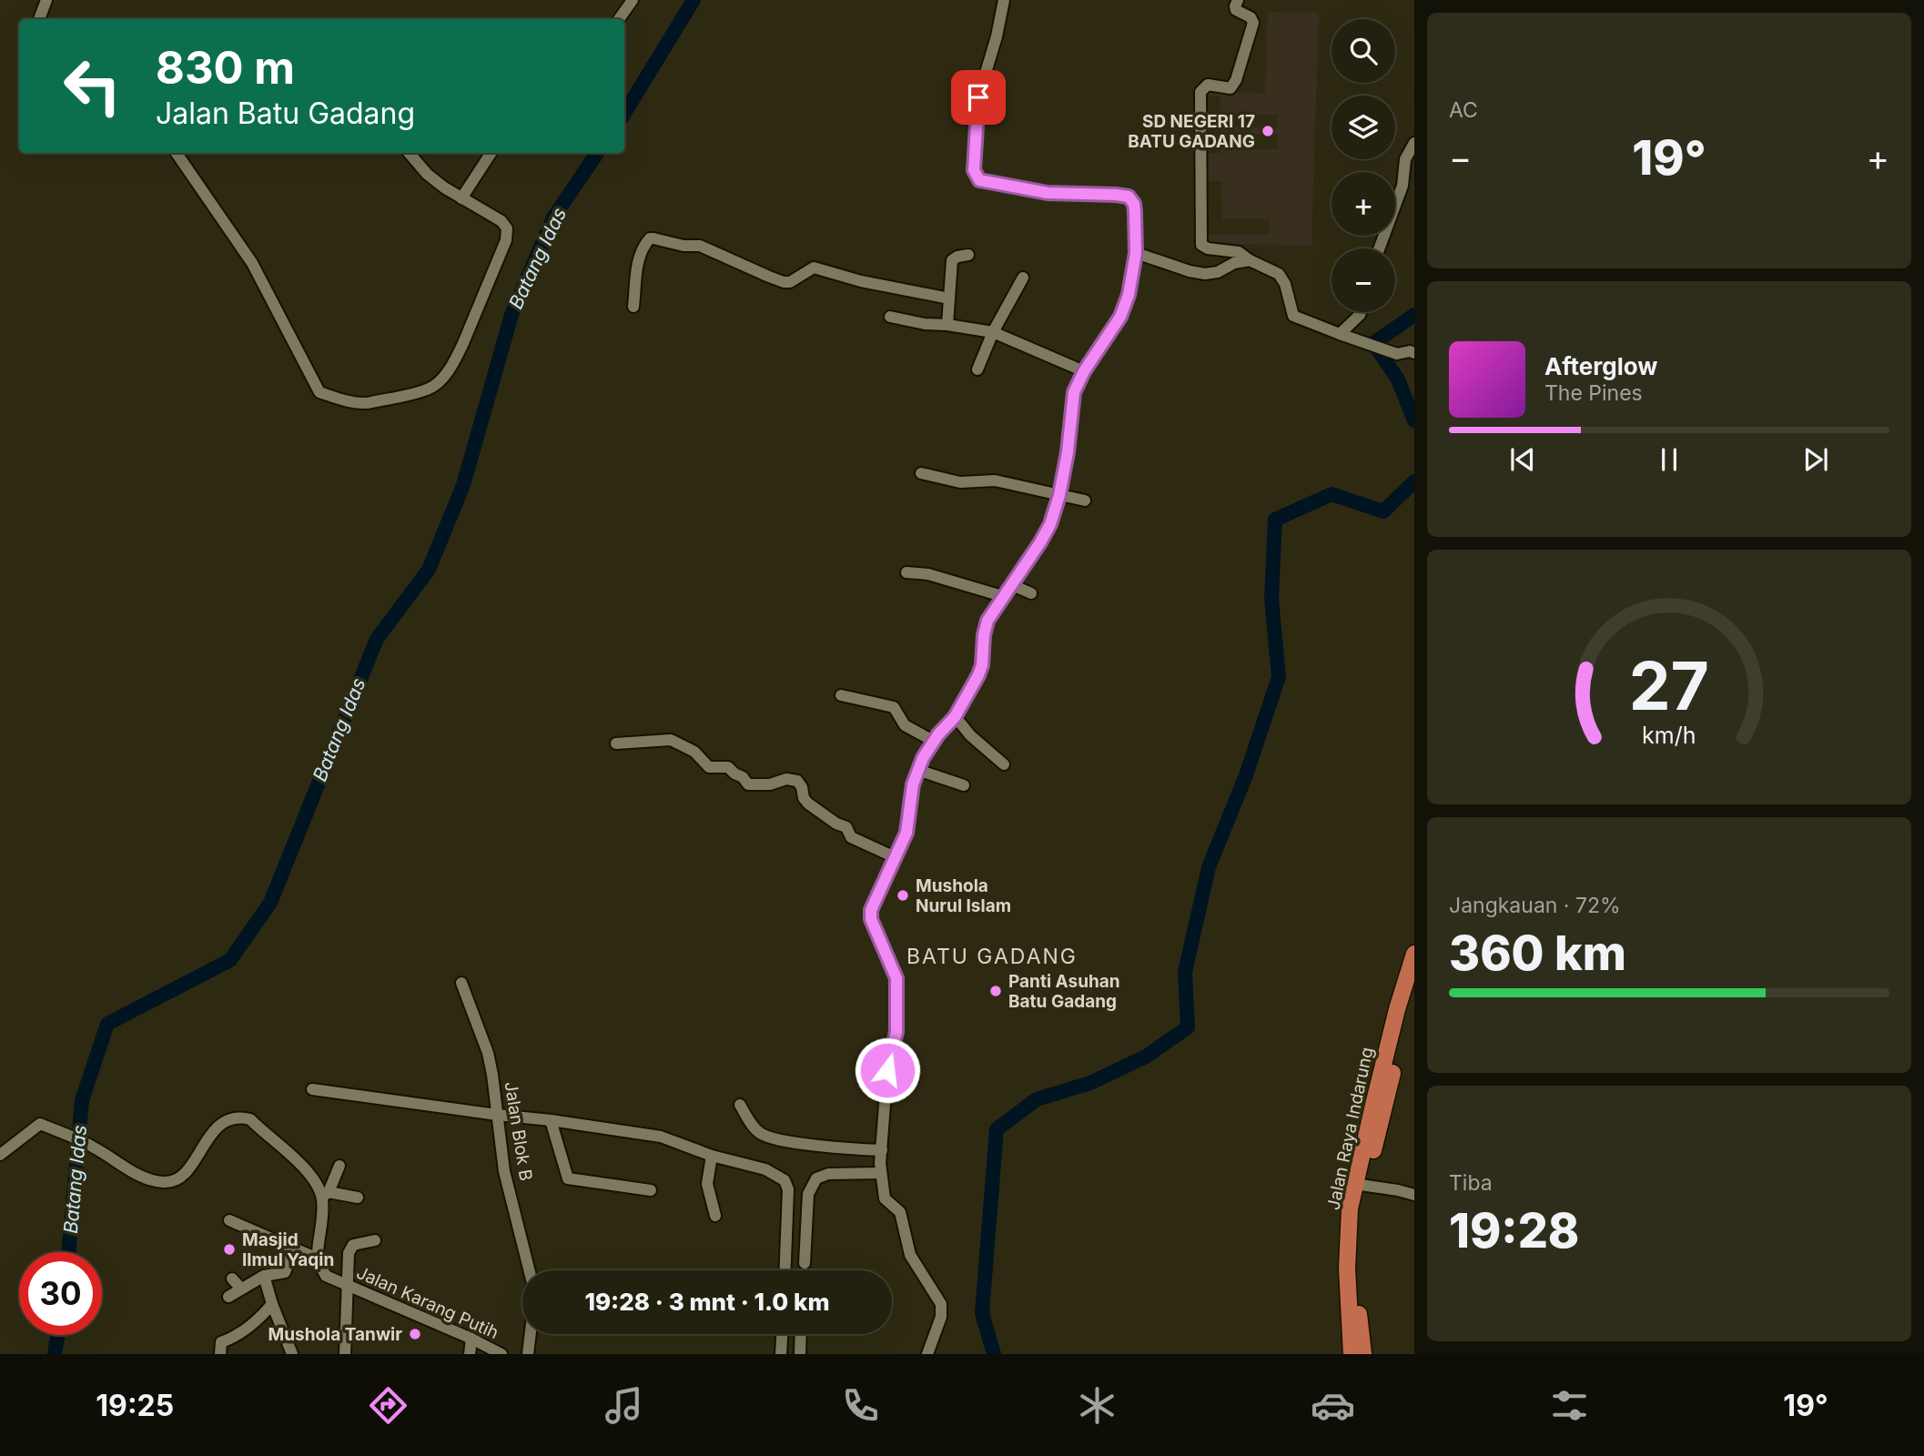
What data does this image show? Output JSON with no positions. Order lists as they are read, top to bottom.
{
  "streets": {
    "highway": ["Jalan Raya Indarung"],
    "street": ["Jalan Blok B", "Jalan Karang Putih"]
  },
  "districts": ["BATU GADANG"],
  "water": ["Batang Idas"],
  "places": [
    "SD NEGERI 17 BATU GADANG",
    "Mushola Nurul Islam",
    "Panti Asuhan Batu Gadang",
    "Masjid Ilmul Yaqin",
    "Mushola Tanwir"
  ],
  "page": {
    "tile": [
      "AC",
      ["Jangkauan · 72%", "360 km"],
      ["Tiba", "19:28"]
    ],
    "map_buttons": ["+", "−"],
    "turn": ["830 m", "Jalan Batu Gadang"],
    "heat": ["−", "19°", "+"],
    "song": ["Afterglow", "The Pines"],
    "limit": "30",
    "trip": "19:28 · 3 mnt · 1.0 km",
    "tabs": ["19:25", "19°"],
    "gauge": ["27", "km/h"]
  }
}
